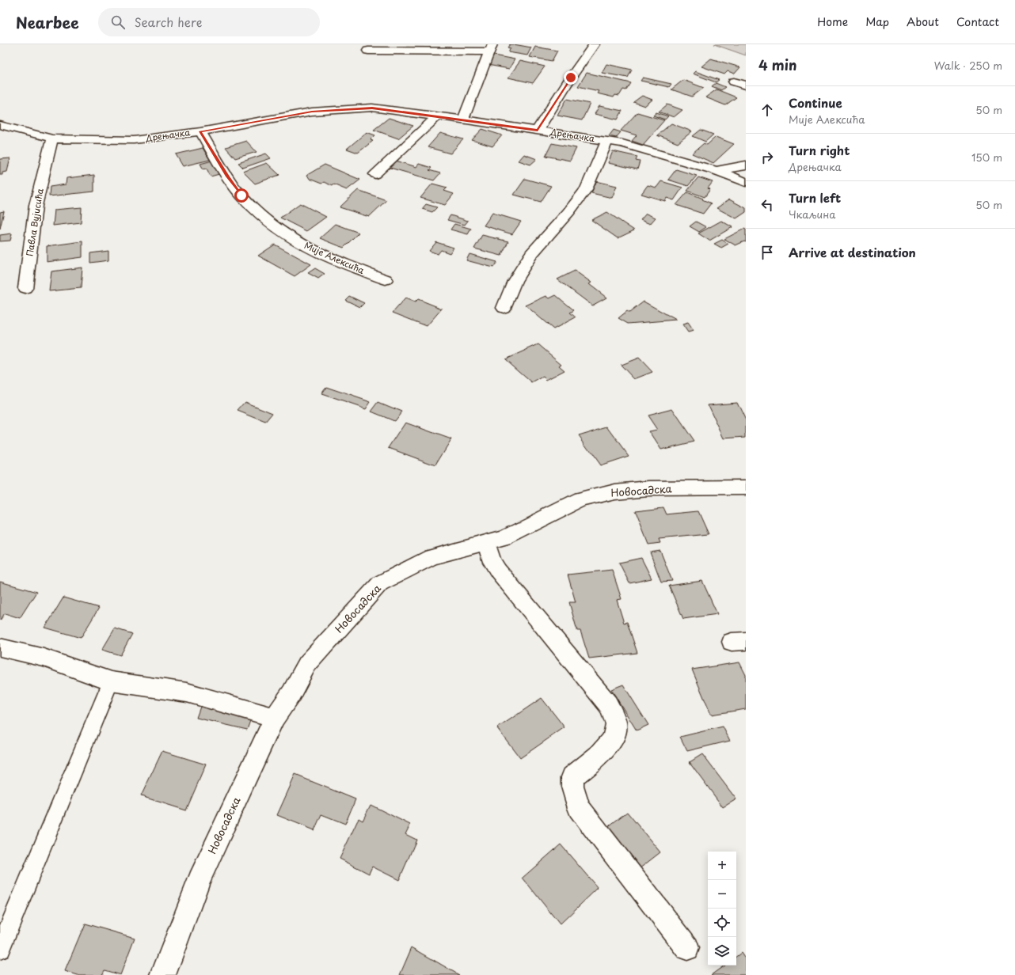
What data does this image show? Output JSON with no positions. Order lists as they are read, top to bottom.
{
  "streets": {
    "street": [
      "Дрењачка",
      "Павла Вујисића",
      "Мије Алексића",
      "Новосадска"
    ]
  },
  "crossings": [
    ["Дрењачка", "Павла Вујисића"],
    ["Дрењачка", "Мије Алексића"]
  ],
  "page": {
    "header": "Nearbee",
    "search": "Search here",
    "nav": [
      "Home",
      "Map",
      "About",
      "Contact"
    ],
    "heading": ["4 min", "Walk · 250 m"],
    "list": [
      ["Continue", "Мије Алексића", "50 m"],
      ["Turn right", "Дрењачка", "150 m"],
      ["Turn left", "Чкаљина", "50 m"],
      "Arrive at destination"
    ],
    "map_buttons": ["+", "−"]
  }
}
